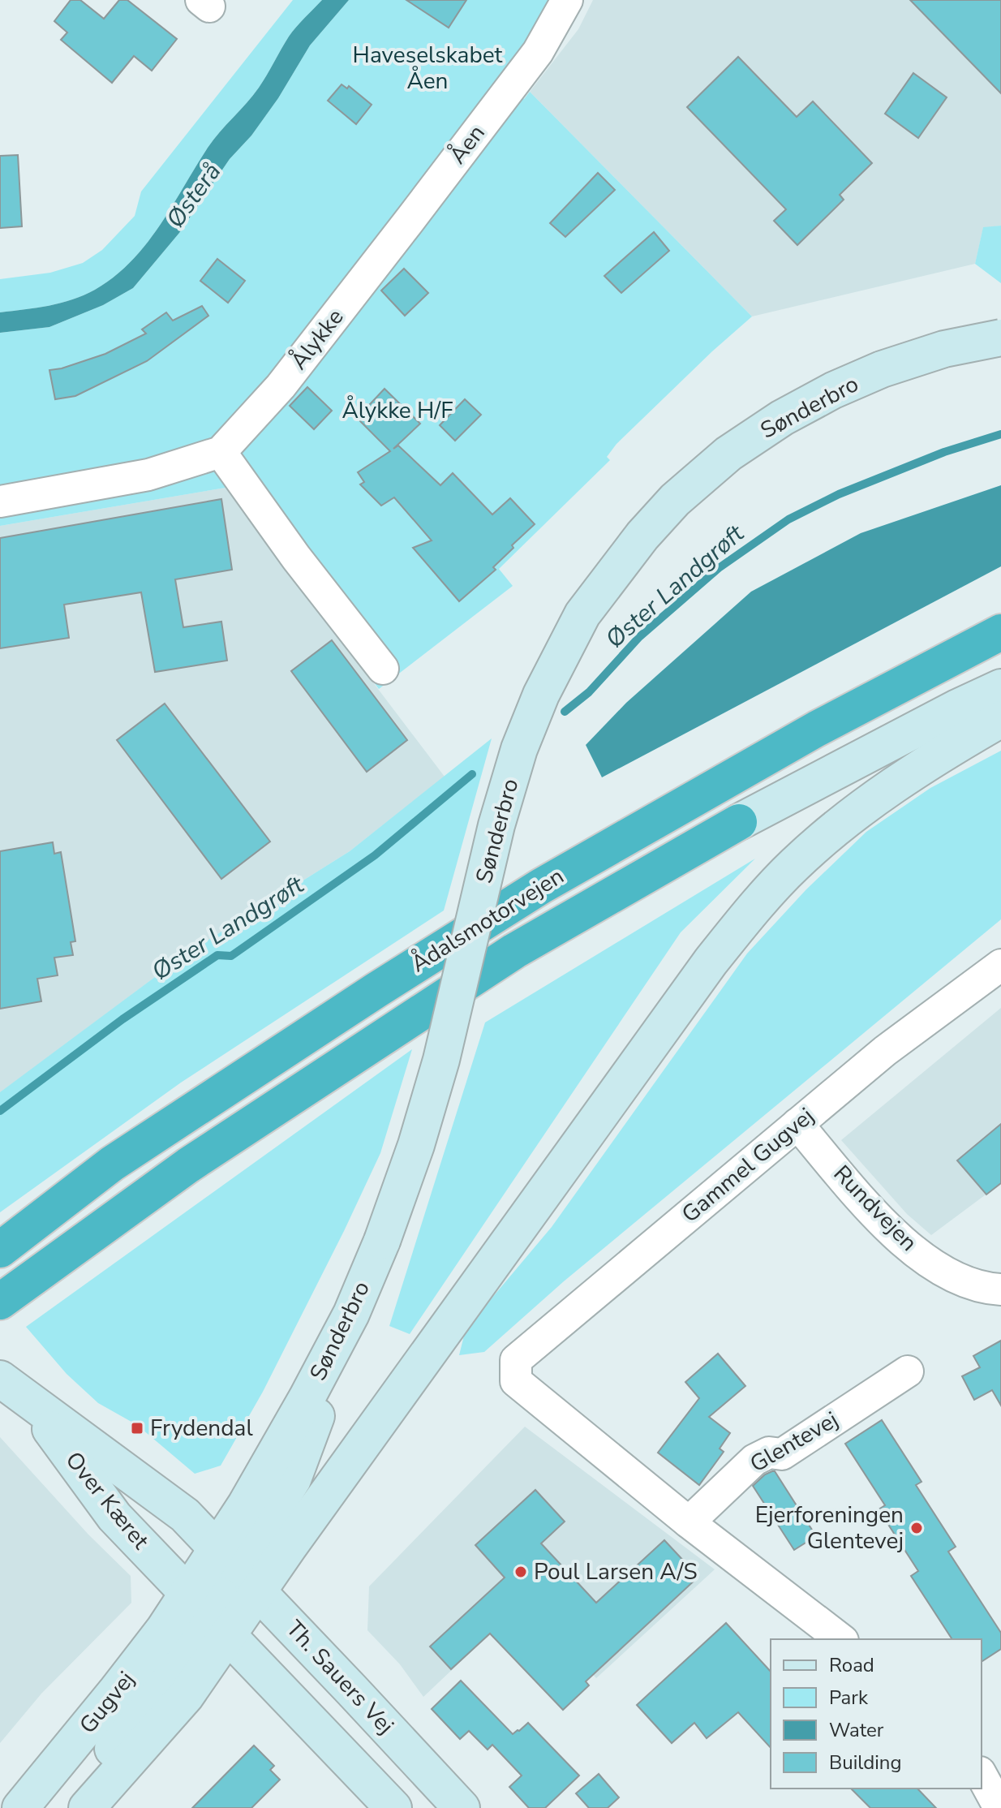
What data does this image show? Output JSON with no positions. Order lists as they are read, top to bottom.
{
  "streets": {
    "highway": ["Ådalsmotorvejen"],
    "street": [
      "Åen",
      "Ålykke",
      "Sønderbro",
      "Gammel Gugvej",
      "Rundvejen",
      "Glentevej",
      "Over Kæret",
      "Th. Sauers Vej",
      "Gugvej"
    ]
  },
  "crossings": [
    ["Åen", "Ålykke"],
    ["Sønderbro", "Over Kæret"],
    ["Sønderbro", "Th. Sauers Vej"],
    ["Sønderbro", "Gugvej"],
    ["Gammel Gugvej", "Rundvejen"],
    ["Gammel Gugvej", "Glentevej"],
    ["Over Kæret", "Th. Sauers Vej"],
    ["Over Kæret", "Gugvej"]
  ],
  "water": ["Østerå", "Øster Landgrøft"],
  "parks": ["Haveselskabet Åen", "Ålykke H/F"],
  "places": {
    "transit": ["Frydendal"],
    "other": ["Ejerforeningen Glentevej", "Poul Larsen A/S"]
  },
  "legend": [
    "Road",
    "Park",
    "Water",
    "Building"
  ]
}
